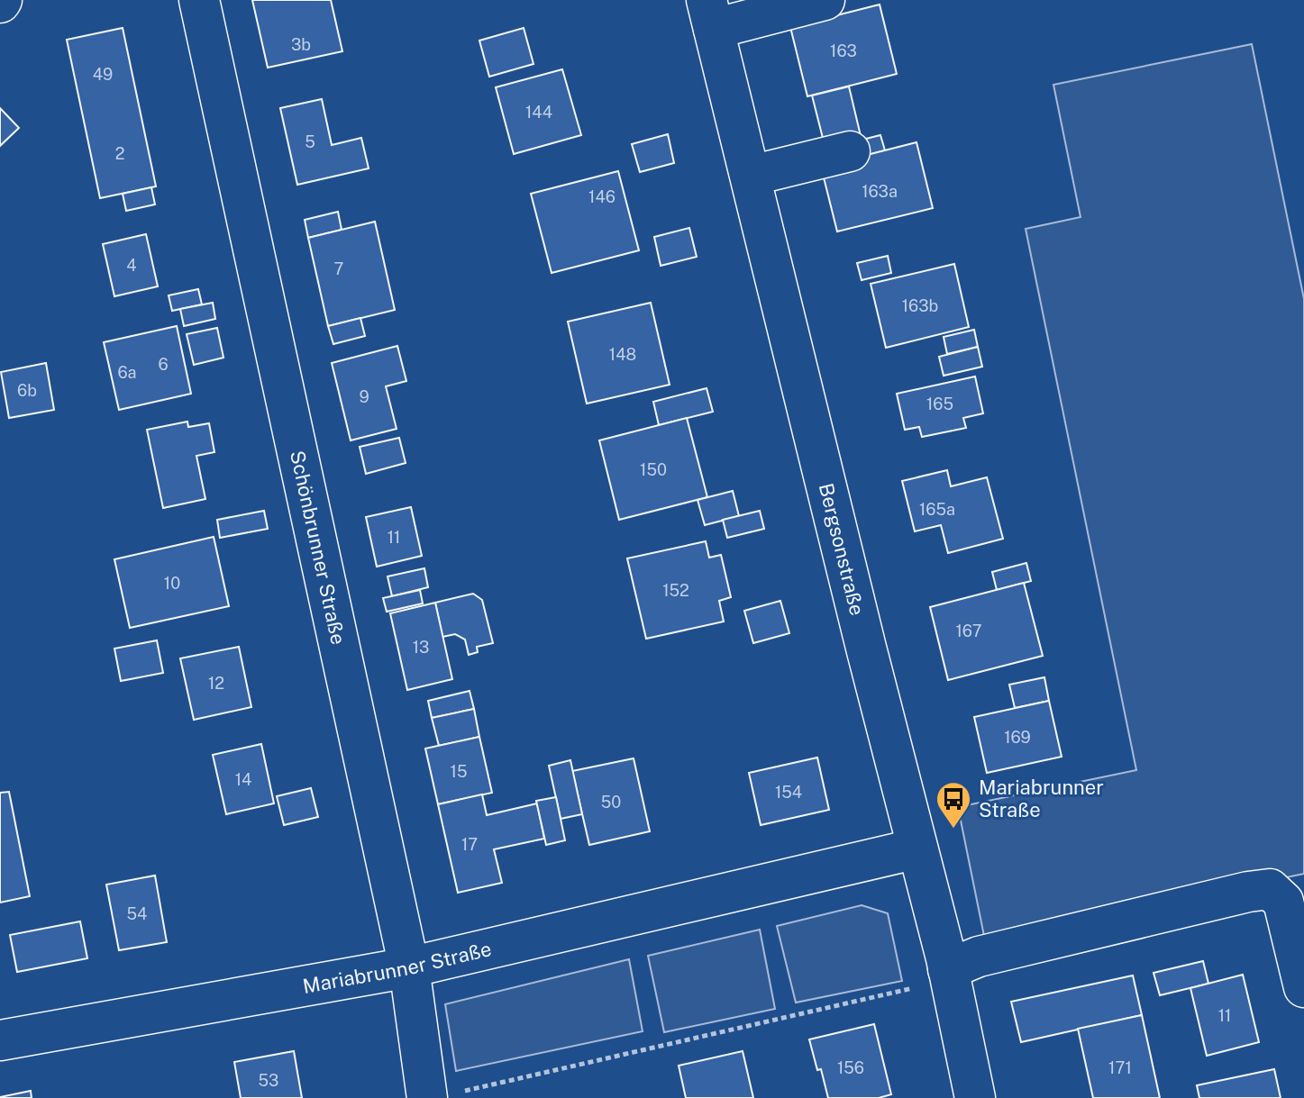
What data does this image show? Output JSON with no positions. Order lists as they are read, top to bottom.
{
  "streets": {
    "street": ["Schönbrunner Straße", "Bergsonstraße", "Mariabrunner Straße"]
  },
  "crossings": [
    ["Schönbrunner Straße", "Mariabrunner Straße"],
    ["Bergsonstraße", "Mariabrunner Straße"]
  ],
  "places": {
    "bus stop": ["Mariabrunner Straße"]
  },
  "house_numbers": [
    "3b",
    "163",
    "49",
    "144",
    "5",
    "2",
    "163a",
    "146",
    "4",
    "7",
    "163b",
    "148",
    "6",
    "6a",
    "6b",
    "9",
    "165",
    "150",
    "165a",
    "11",
    "10",
    "152",
    "167",
    "13",
    "12",
    "169",
    "15",
    "14",
    "154",
    "50",
    "17",
    "54",
    "11",
    "156",
    "171",
    "53"
  ]
}
